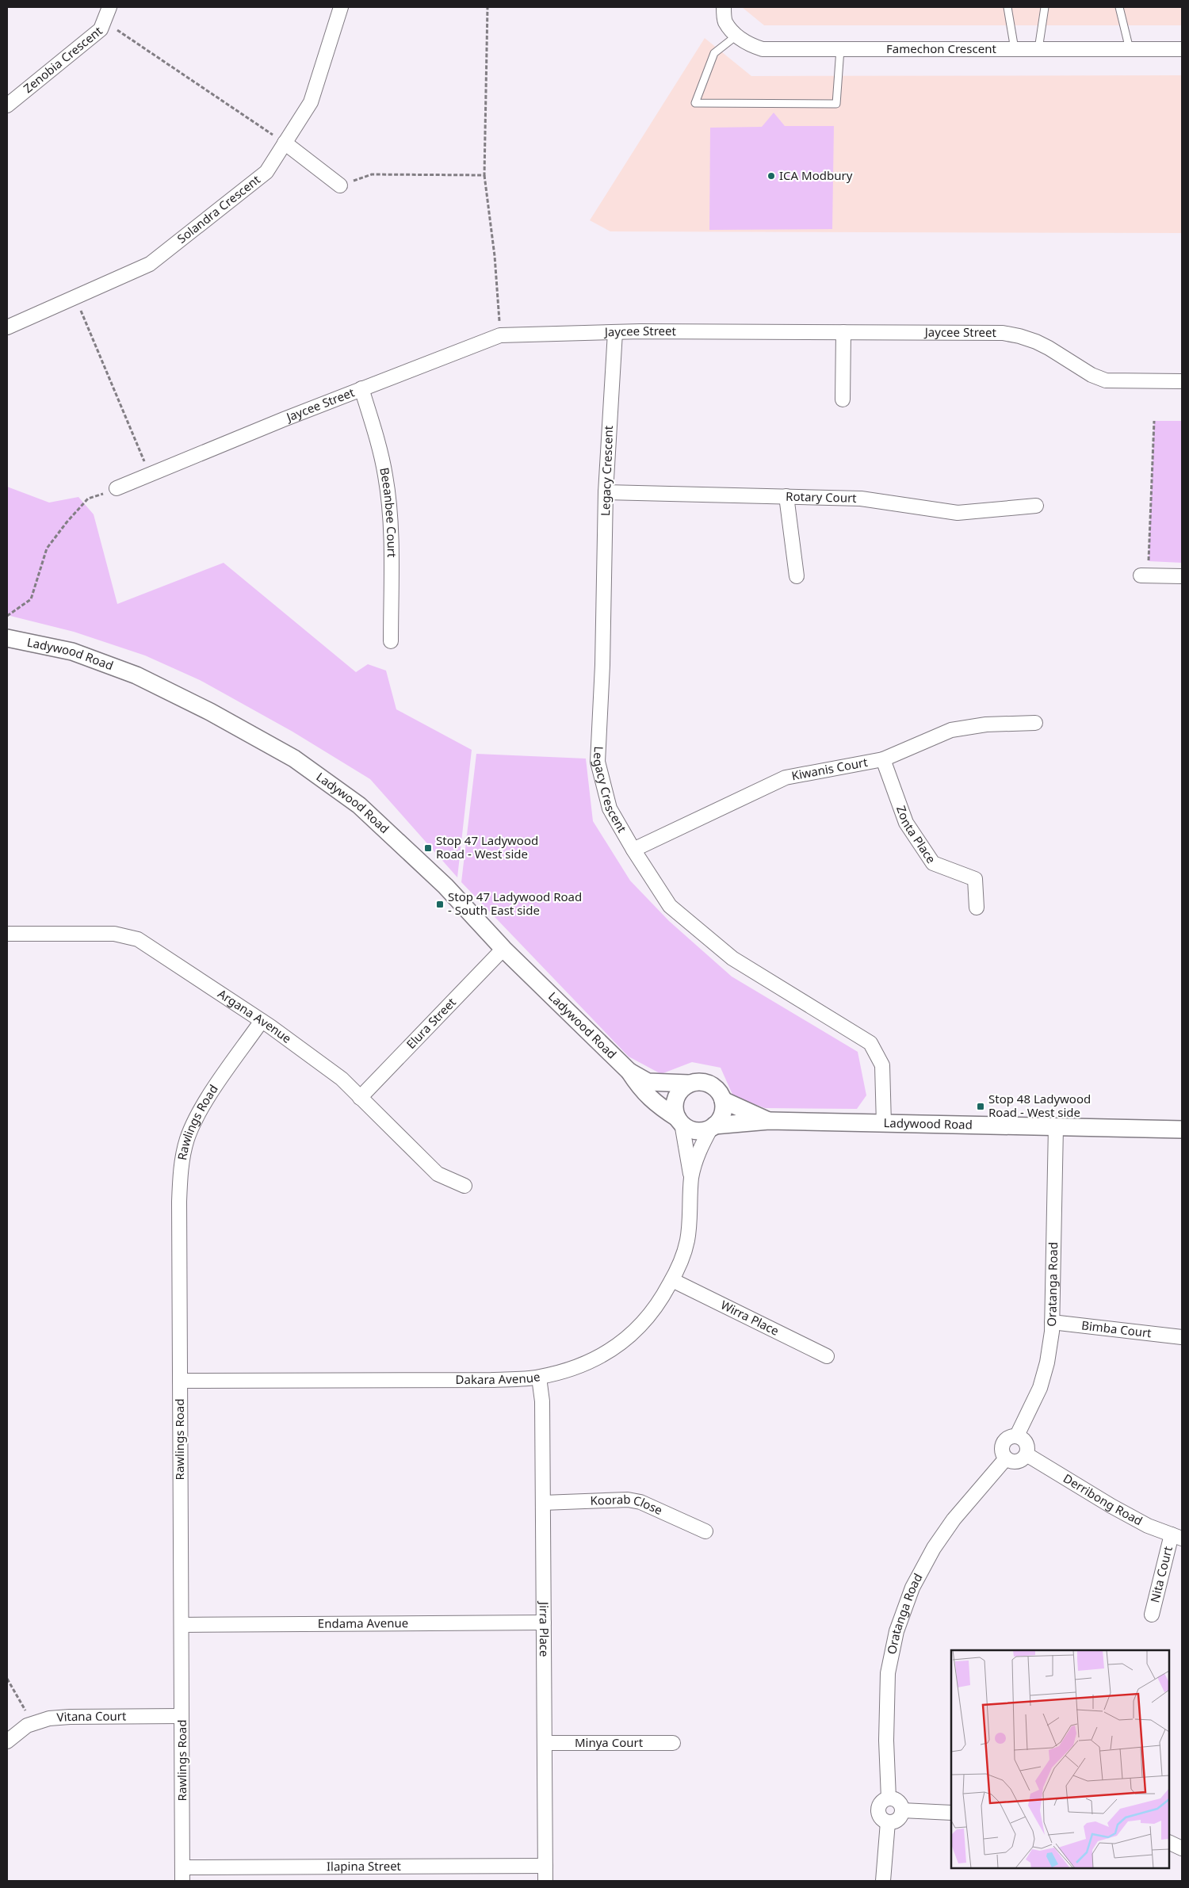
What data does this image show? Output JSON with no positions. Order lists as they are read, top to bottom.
{
  "streets": {
    "street": [
      "Famechon Crescent",
      "Zenobia Crescent",
      "Solandra Crescent",
      "Jaycee Street",
      "Legacy Crescent",
      "Rotary Court",
      "Beeanbee Court",
      "Ladywood Road",
      "Kiwanis Court",
      "Zonta Place",
      "Argana Avenue",
      "Elura Street",
      "Rawlings Road",
      "Oratanga Road",
      "Wirra Place",
      "Bimba Court",
      "Dakara Avenue",
      "Derribong Road",
      "Koorab Close",
      "Nita Court",
      "Endama Avenue",
      "Jirra Place",
      "Vitana Court",
      "Minya Court",
      "Ilapina Street"
    ]
  },
  "crossings": [
    ["Jaycee Street", "Legacy Crescent"],
    ["Jaycee Street", "Beeanbee Court"],
    ["Legacy Crescent", "Rotary Court"],
    ["Legacy Crescent", "Ladywood Road"],
    ["Legacy Crescent", "Kiwanis Court"],
    ["Ladywood Road", "Elura Street"],
    ["Ladywood Road", "Oratanga Road"],
    ["Ladywood Road", "Dakara Avenue"],
    ["Kiwanis Court", "Zonta Place"],
    ["Argana Avenue", "Elura Street"],
    ["Argana Avenue", "Rawlings Road"],
    ["Rawlings Road", "Dakara Avenue"],
    ["Rawlings Road", "Endama Avenue"],
    ["Rawlings Road", "Vitana Court"],
    ["Rawlings Road", "Ilapina Street"],
    ["Oratanga Road", "Bimba Court"],
    ["Oratanga Road", "Derribong Road"],
    ["Wirra Place", "Dakara Avenue"],
    ["Dakara Avenue", "Jirra Place"],
    ["Derribong Road", "Nita Court"],
    ["Koorab Close", "Jirra Place"],
    ["Endama Avenue", "Jirra Place"],
    ["Jirra Place", "Minya Court"],
    ["Jirra Place", "Ilapina Street"]
  ],
  "places": {
    "other": ["ICA Modbury"],
    "transit": ["Stop 47 Ladywood Road - West side", "Stop 47 Ladywood Road - South East side", "Stop 48 Ladywood Road - West side"]
  }
}
